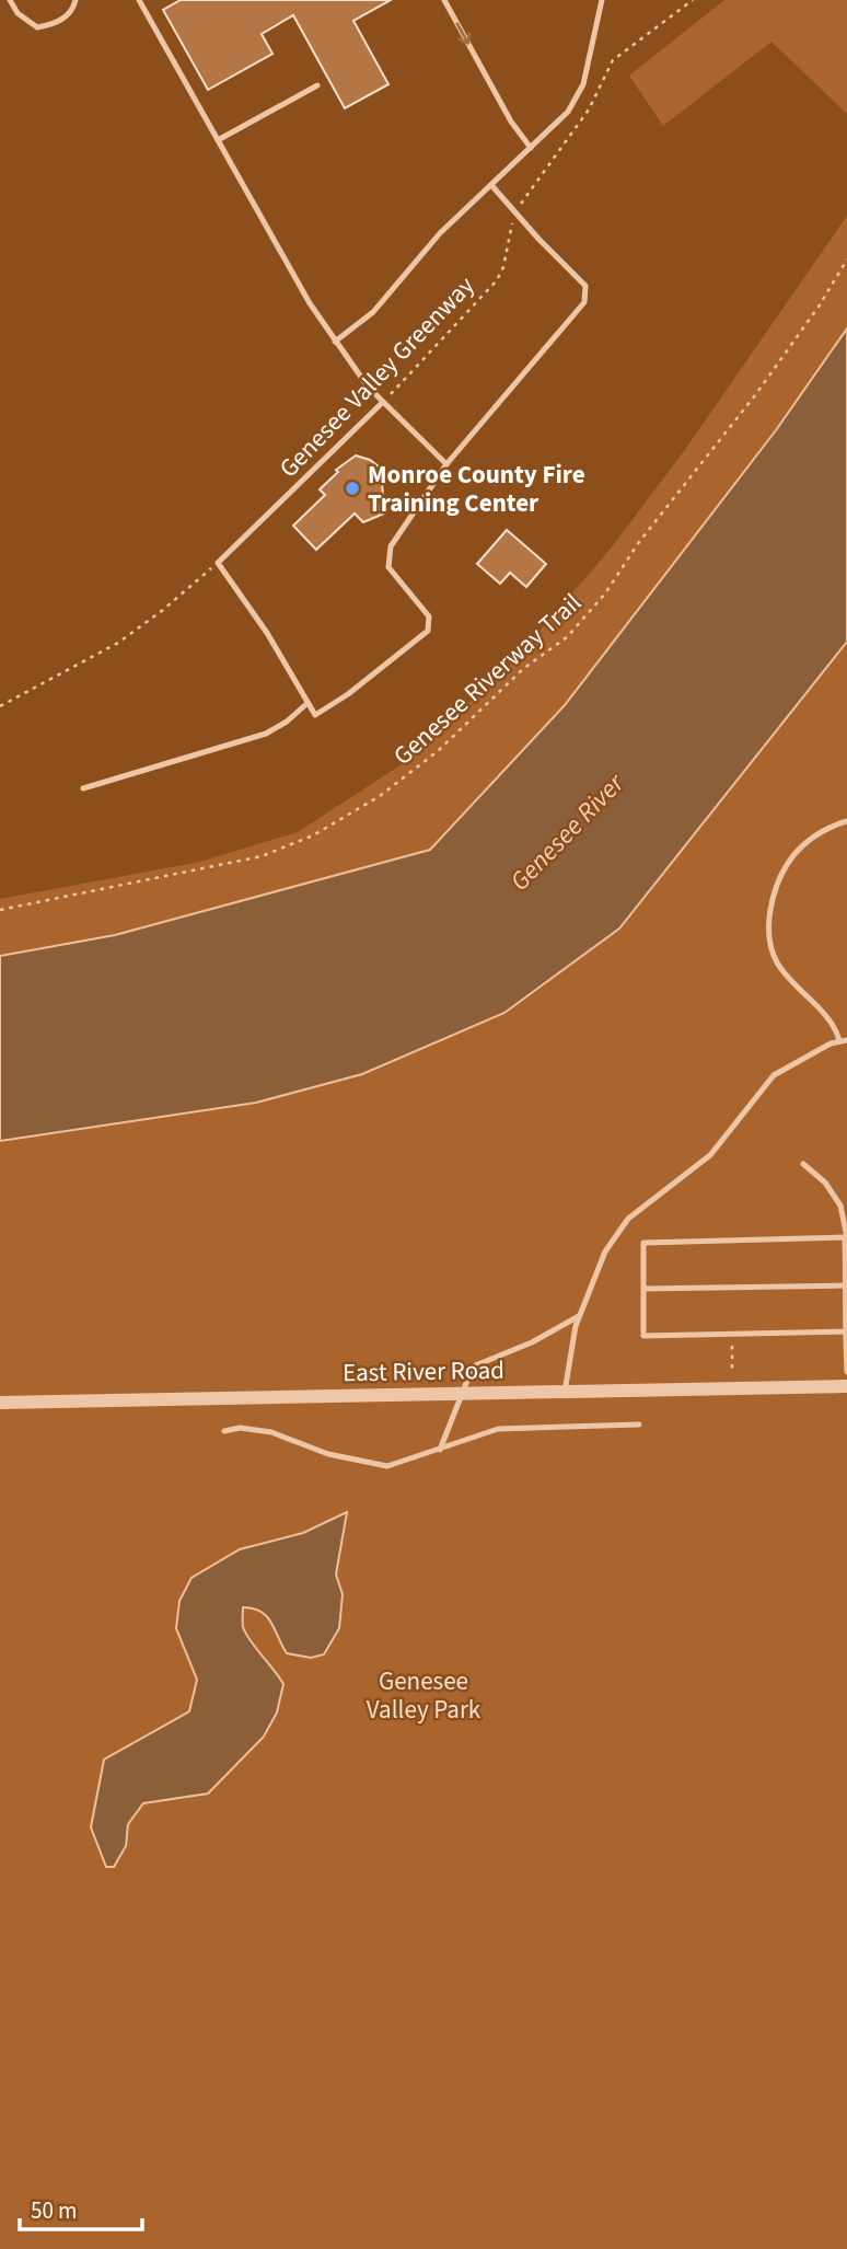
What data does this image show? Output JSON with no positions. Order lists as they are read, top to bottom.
{
  "streets": {
    "street": ["East River Road"],
    "lane": ["Genesee Valley Greenway"],
    "path": ["Genesee Riverway Trail"]
  },
  "water": ["Genesee River"],
  "parks": ["Genesee Valley Park"],
  "places": ["Monroe County Fire Training Center"],
  "scale_bar": "50 m"
}
